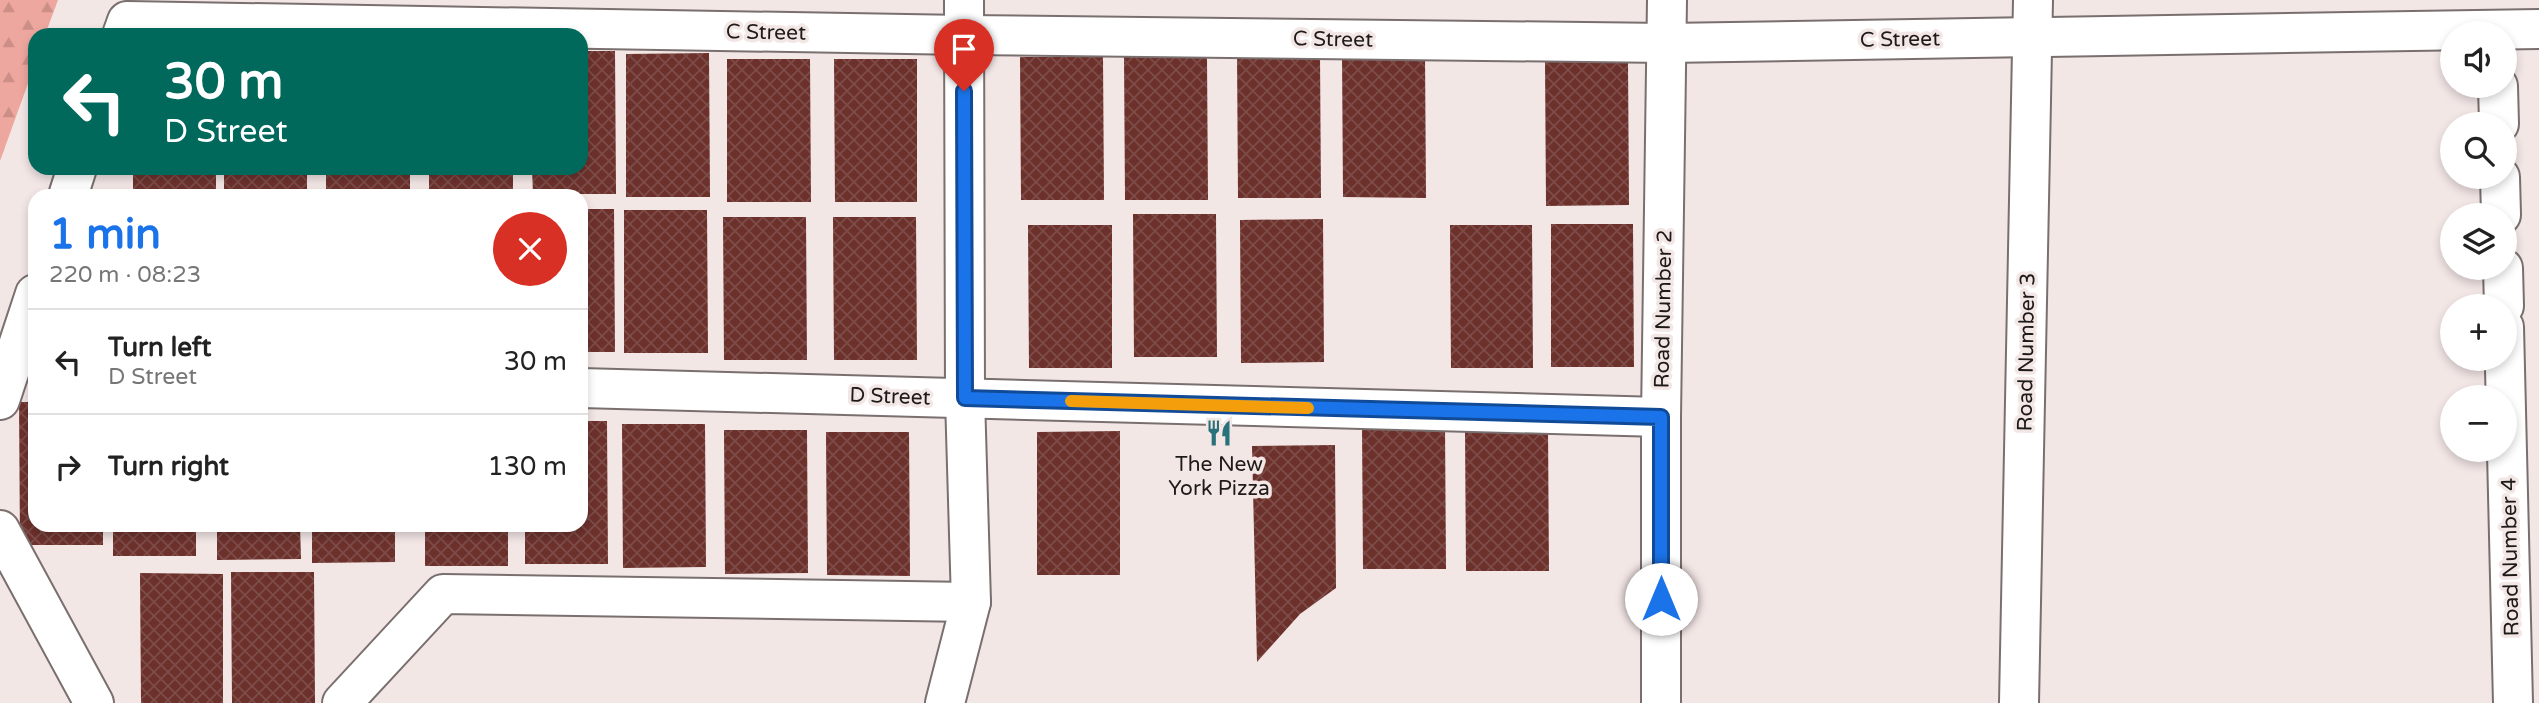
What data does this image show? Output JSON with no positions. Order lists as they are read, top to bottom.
{
  "streets": {
    "street": [
      "C Street",
      "Road Number 2",
      "Road Number 3",
      "D Street",
      "Road Number 4"
    ]
  },
  "crossings": [
    ["C Street", "Road Number 2"],
    ["C Street", "Road Number 3"],
    ["Road Number 2", "D Street"]
  ],
  "places": {
    "restaurant": ["The New York Pizza"]
  },
  "page": {
    "map_buttons": ["+", "−"],
    "turn": ["30 m", "D Street"],
    "heading": ["1 min", "220 m · 08:23"],
    "list": [
      {
        "name": "Turn left",
        "note": "D Street",
        "value": "30 m"
      },
      {
        "name": "Turn right",
        "value": "130 m"
      }
    ]
  }
}
